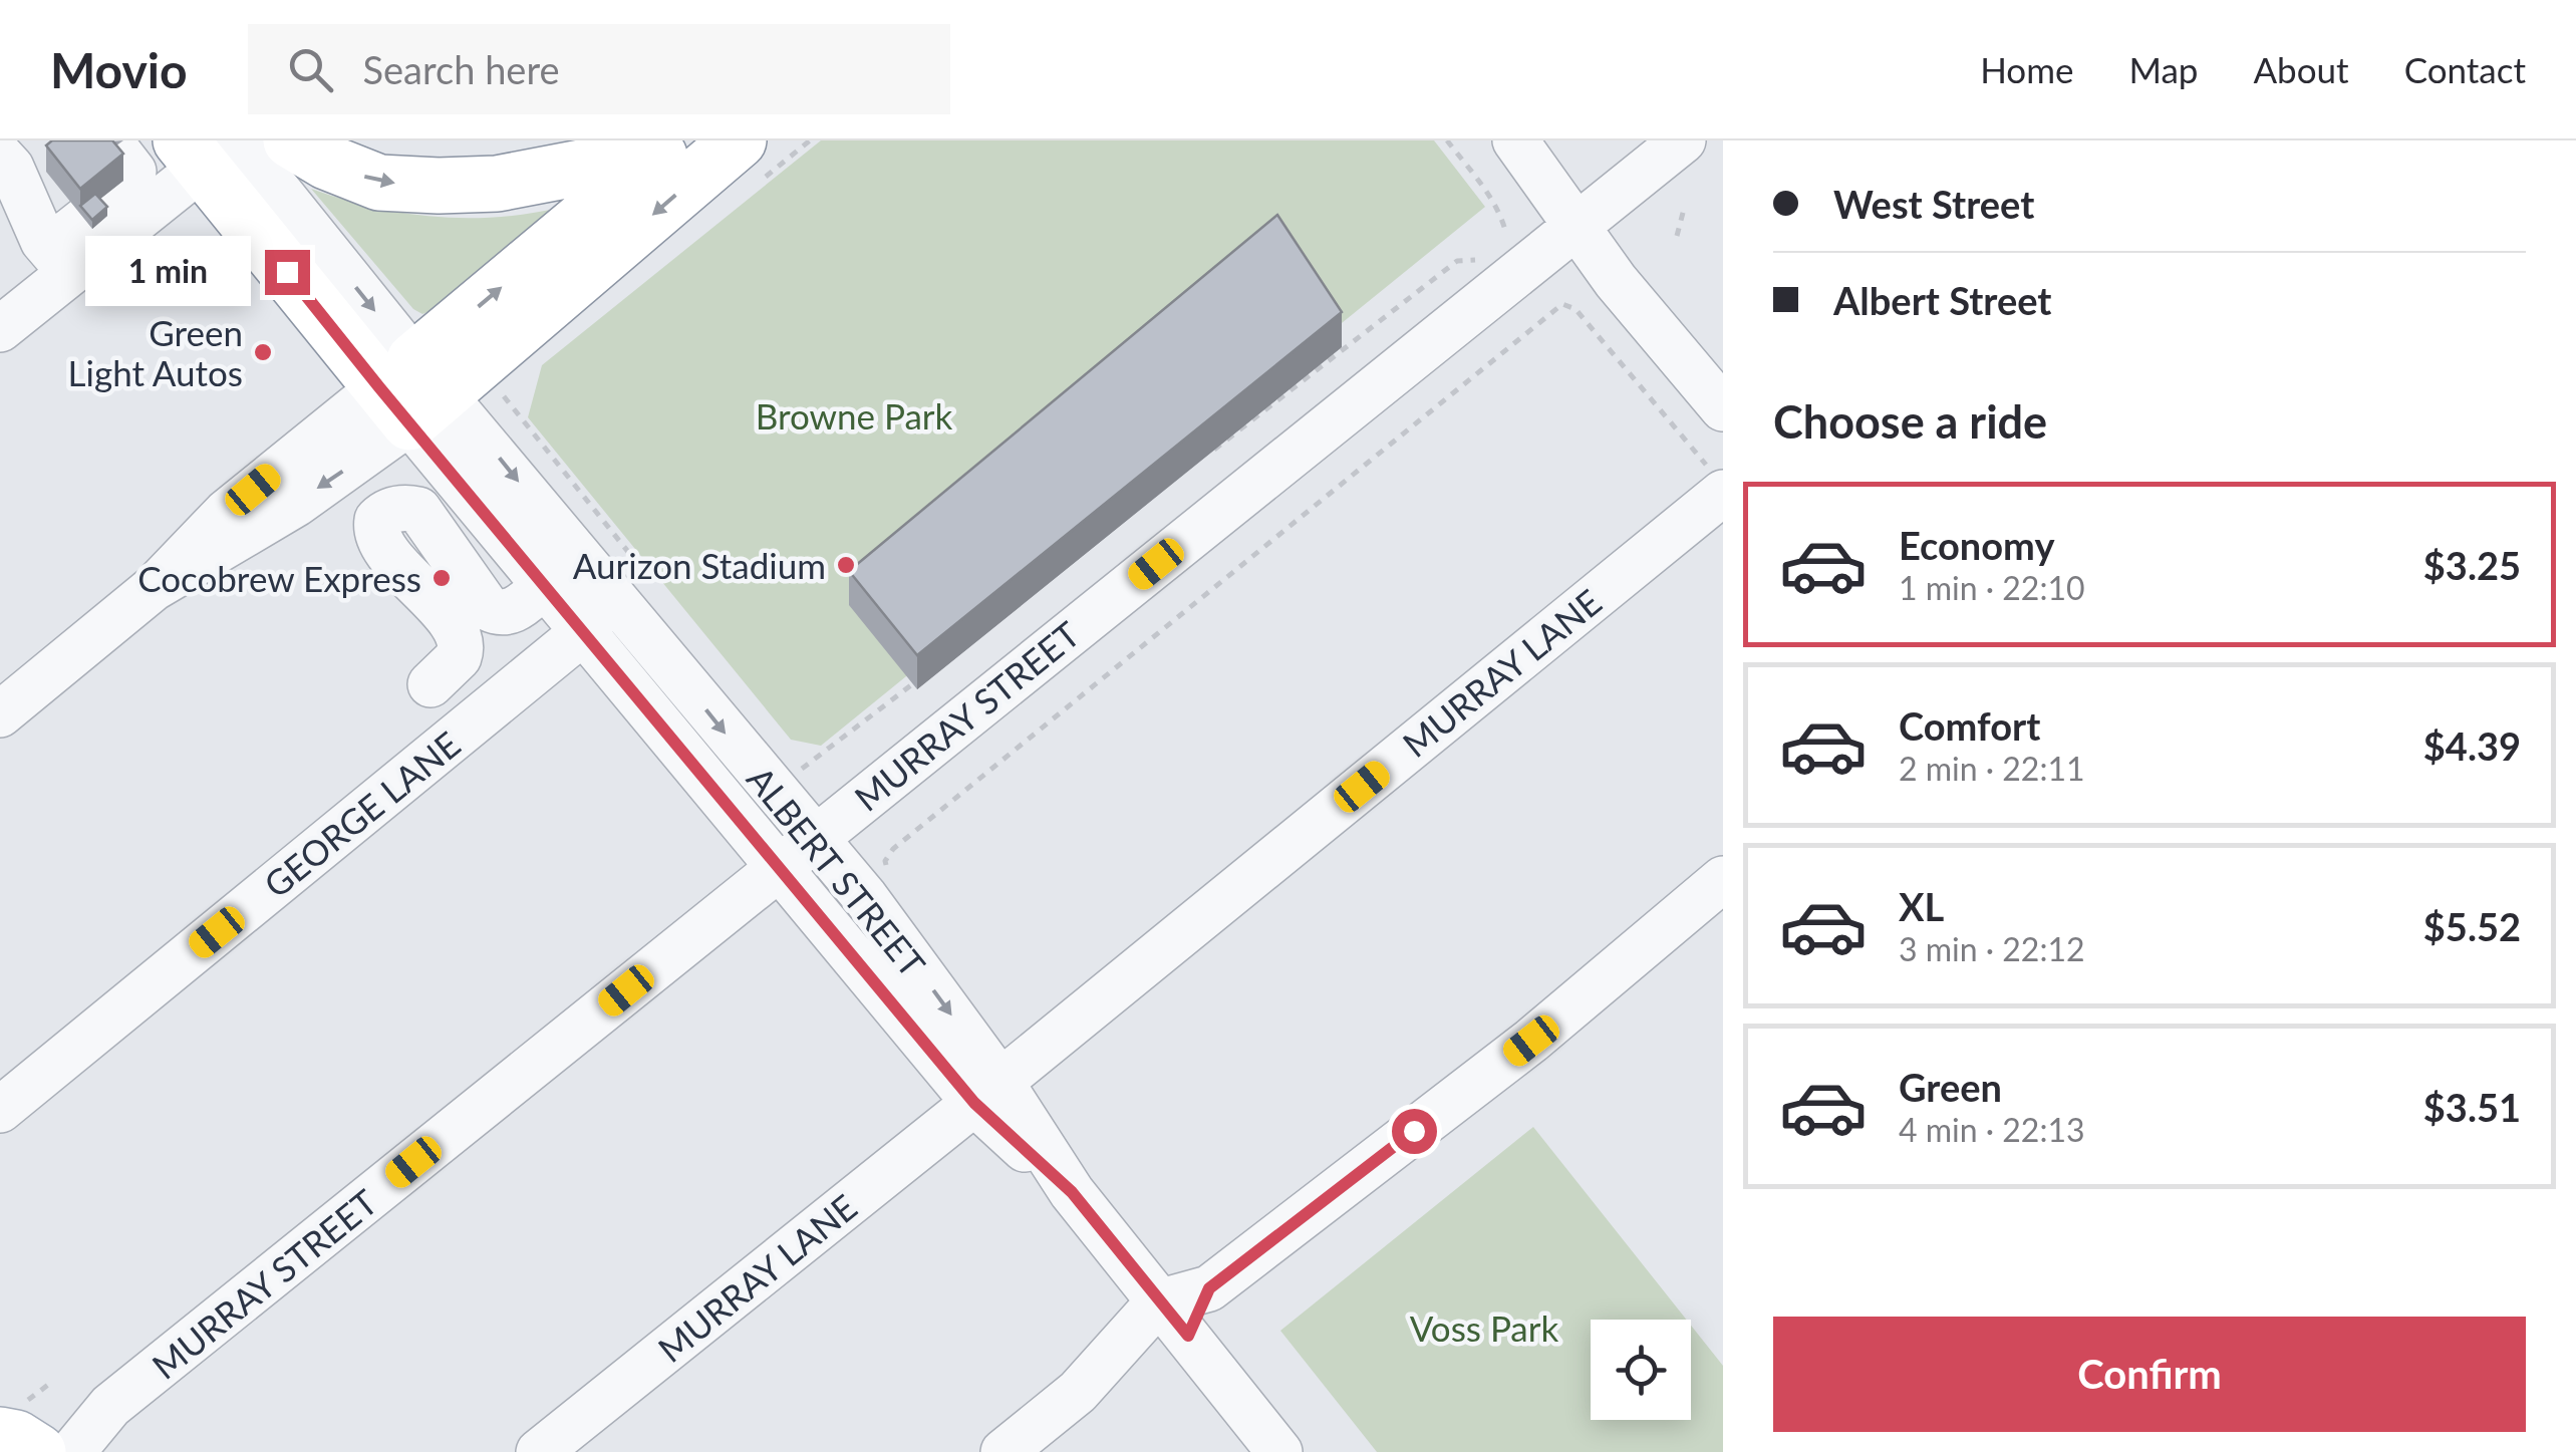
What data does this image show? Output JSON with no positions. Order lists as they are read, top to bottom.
{
  "streets": {
    "highway": ["ALBERT STREET"],
    "street": ["MURRAY LANE", "MURRAY STREET", "GEORGE LANE"]
  },
  "crossings": [
    ["MURRAY LANE", "ALBERT STREET"],
    ["MURRAY STREET", "ALBERT STREET"],
    ["GEORGE LANE", "ALBERT STREET"]
  ],
  "parks": ["Browne Park", "Voss Park"],
  "places": ["Green Light Autos", "Aurizon Stadium", "Cocobrew Express"],
  "page": {
    "header": "Movio",
    "search": "Search here",
    "nav": [
      "Home",
      "Map",
      "About",
      "Contact"
    ],
    "banner": ["West Street", "Albert Street"],
    "bubble": "1 min",
    "heading": "Choose a ride",
    "list": [
      {
        "name": "Economy",
        "note": "1 min · 22:10",
        "value": "$3.25"
      },
      {
        "name": "Comfort",
        "note": "2 min · 22:11",
        "value": "$4.39"
      },
      {
        "name": "XL",
        "note": "3 min · 22:12",
        "value": "$5.52"
      },
      {
        "name": "Green",
        "note": "4 min · 22:13",
        "value": "$3.51"
      }
    ],
    "buttons": "Confirm"
  }
}
